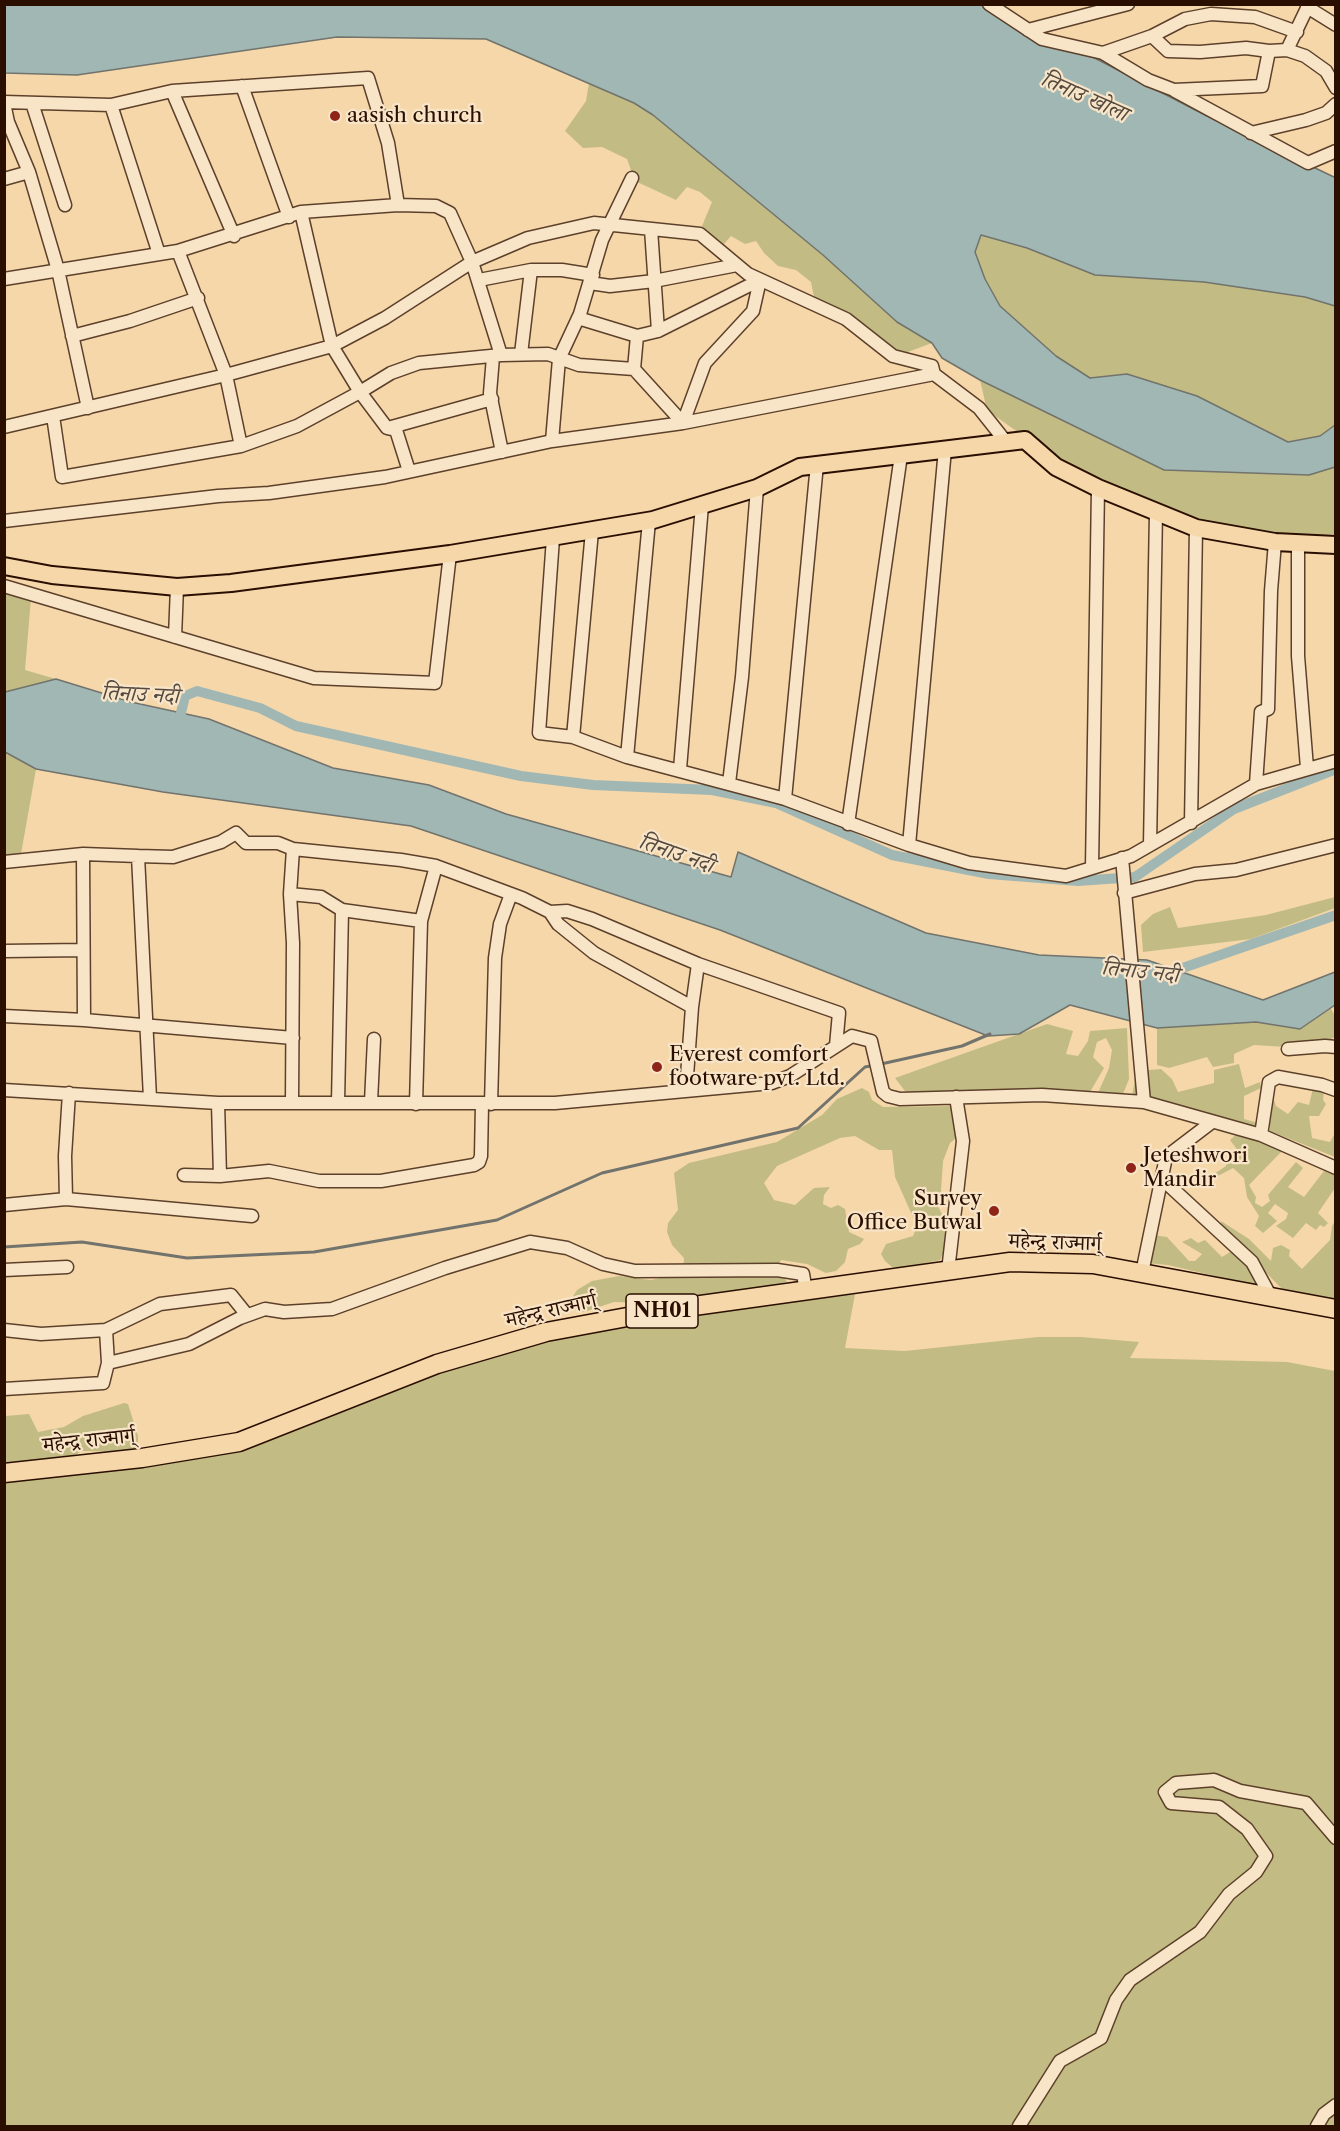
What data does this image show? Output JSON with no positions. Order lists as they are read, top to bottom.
{
  "streets": {
    "highway": ["महेन्द्र राज्मार्ग्", "NH01"]
  },
  "water": ["तिनाउ खोला", "तिनाउ नदी"],
  "places": [
    "aasish church",
    "Everest comfort footware pvt. Ltd.",
    "Jeteshwori Mandir",
    "Survey Office Butwal"
  ]
}
